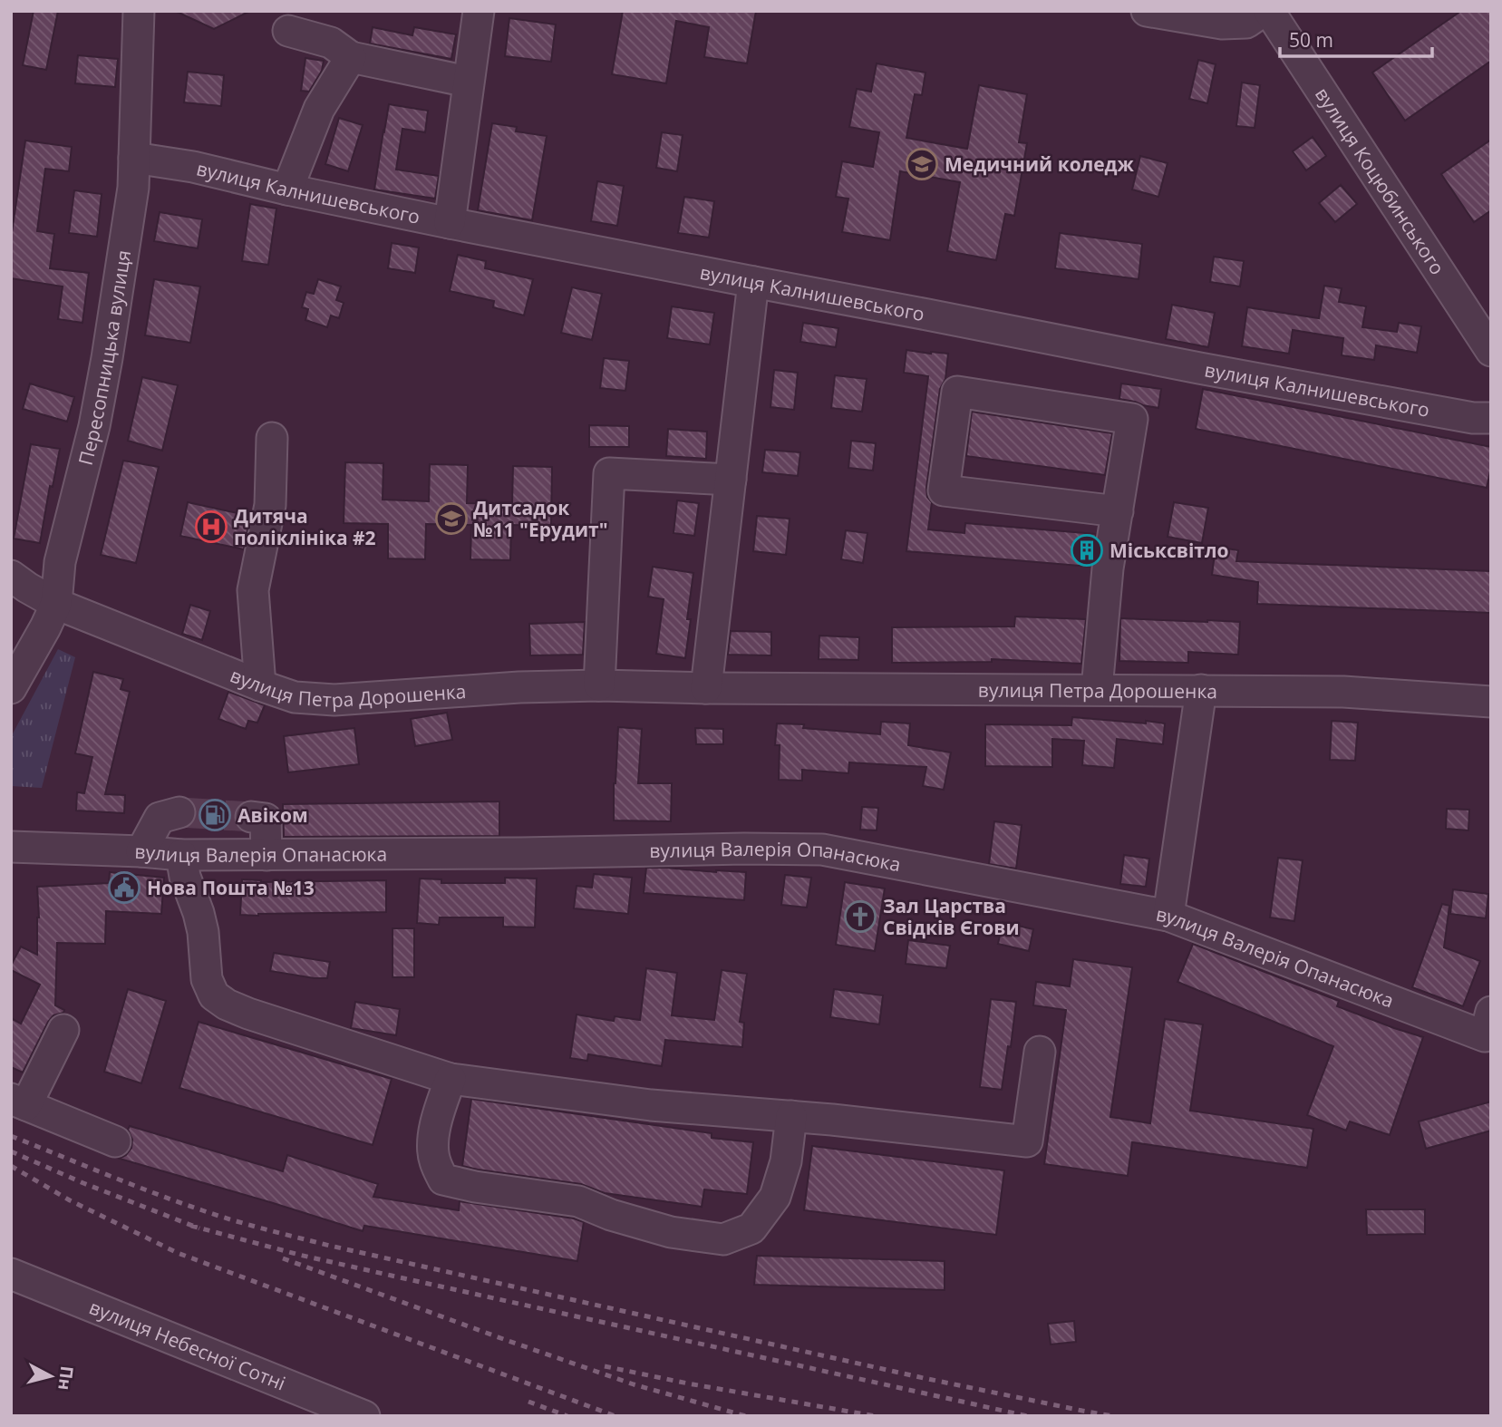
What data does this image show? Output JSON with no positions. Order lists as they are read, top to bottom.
{
  "streets": {
    "street": [
      "вулиця Коцюбинського",
      "вулиця Калнишевського",
      "Пересопницька вулиця",
      "вулиця Петра Дорошенка",
      "вулиця Валерія Опанасюка",
      "вулиця Небесної Сотні"
    ]
  },
  "crossings": [
    ["вулиця Калнишевського", "Пересопницька вулиця"],
    ["Пересопницька вулиця", "вулиця Петра Дорошенка"]
  ],
  "places": {
    "school or university": ["Медичний коледж", "Дитсадок №11 \"Ерудит\""],
    "hospital": ["Дитяча поліклініка #2"],
    "building": ["Міськсвітло"],
    "fuel station": ["Авіком"],
    "public building": ["Нова Пошта №13"],
    "church": ["Зал Царства Свідків Єгови"]
  },
  "scale_bar": "50 m",
  "north": "right"
}
